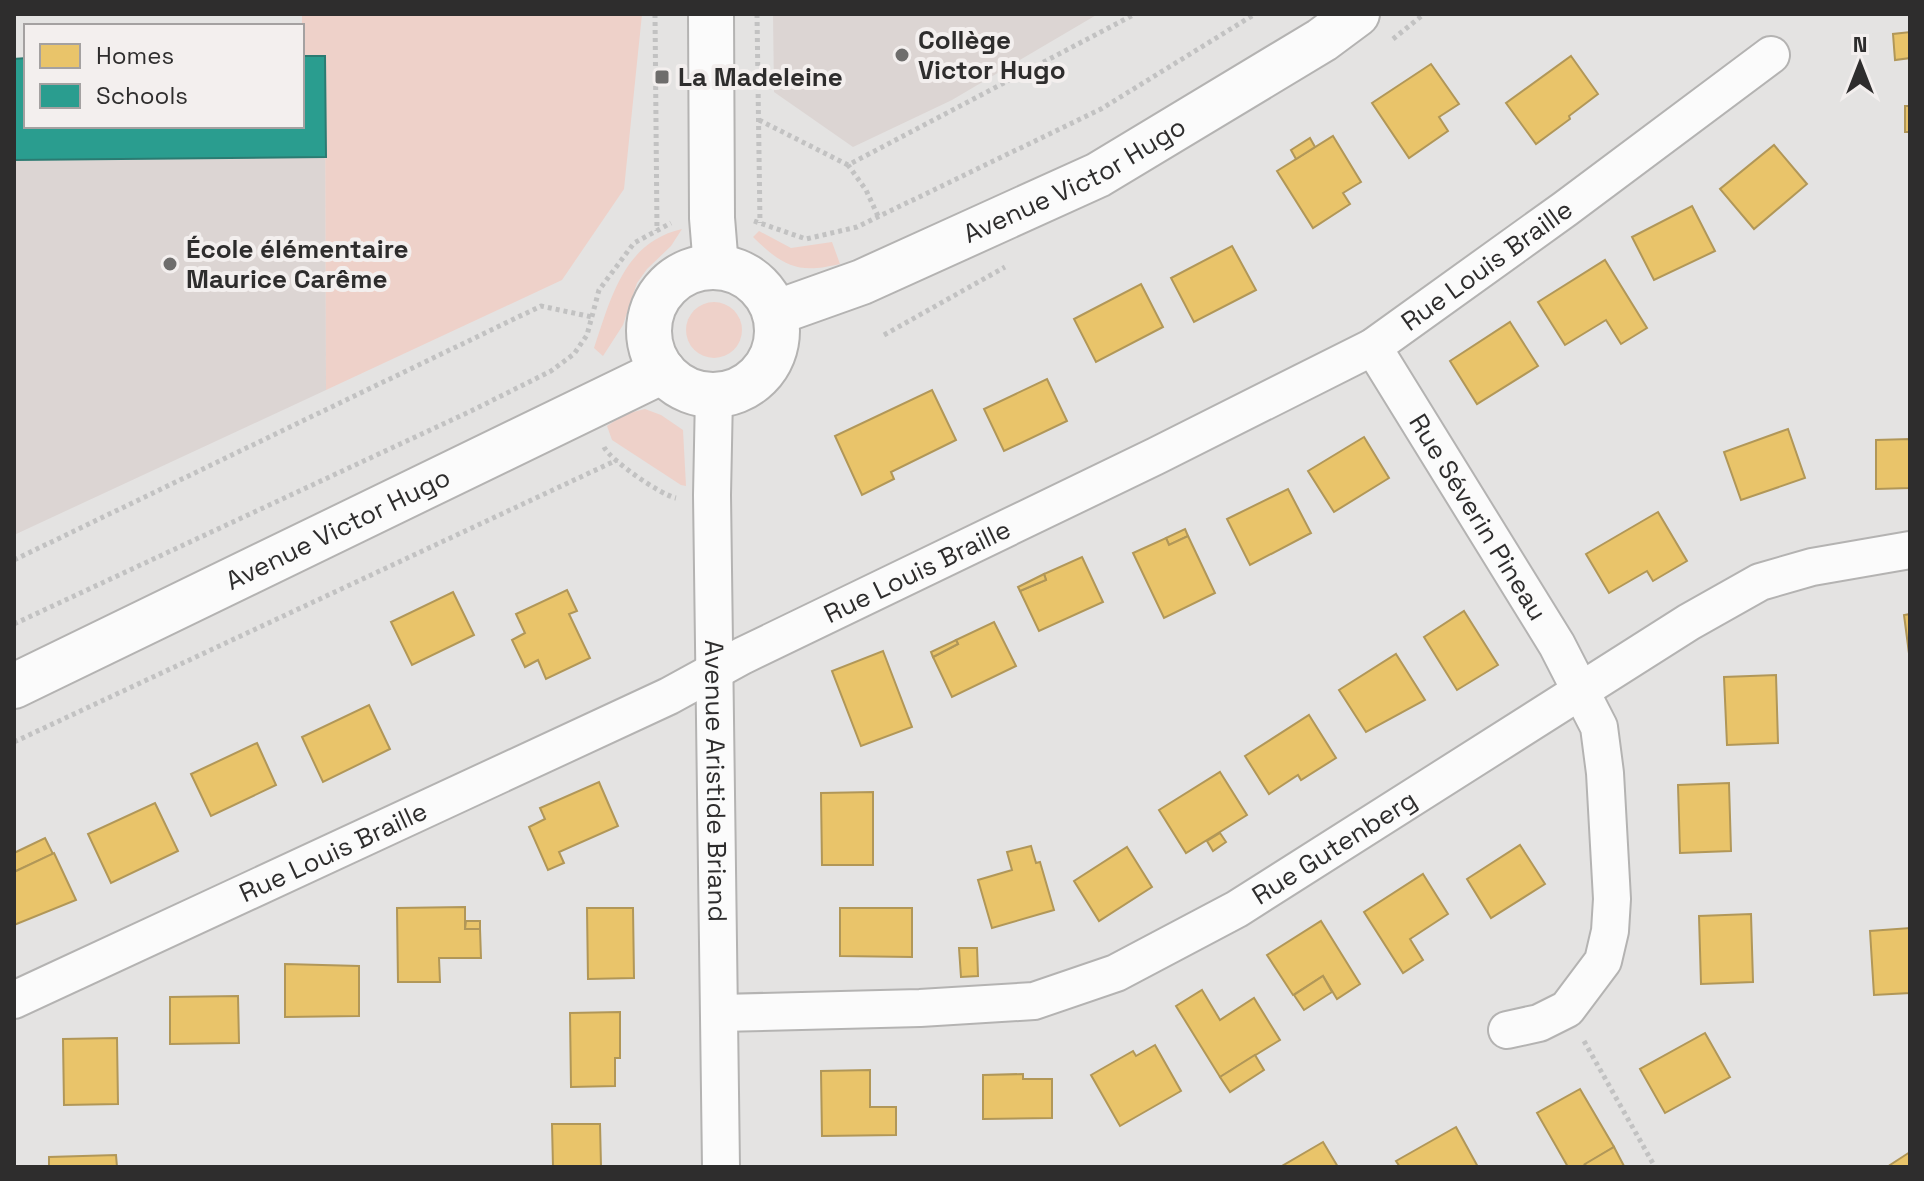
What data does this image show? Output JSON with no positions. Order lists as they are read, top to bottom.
{
  "streets": {
    "main road": ["Avenue Victor Hugo"],
    "street": [
      "Rue Louis Braille",
      "Rue Séverin Pineau",
      "Avenue Aristide Briand",
      "Rue Gutenberg"
    ]
  },
  "crossings": [
    ["Avenue Victor Hugo", "Avenue Aristide Briand"],
    ["Rue Louis Braille", "Rue Séverin Pineau"],
    ["Rue Louis Braille", "Avenue Aristide Briand"],
    ["Rue Séverin Pineau", "Rue Gutenberg"],
    ["Avenue Aristide Briand", "Rue Gutenberg"]
  ],
  "places": {
    "other": ["Collège Victor Hugo", "École élémentaire Maurice Carême"],
    "transit": ["La Madeleine"]
  },
  "legend": ["Homes", "Schools"],
  "north": "top"
}
